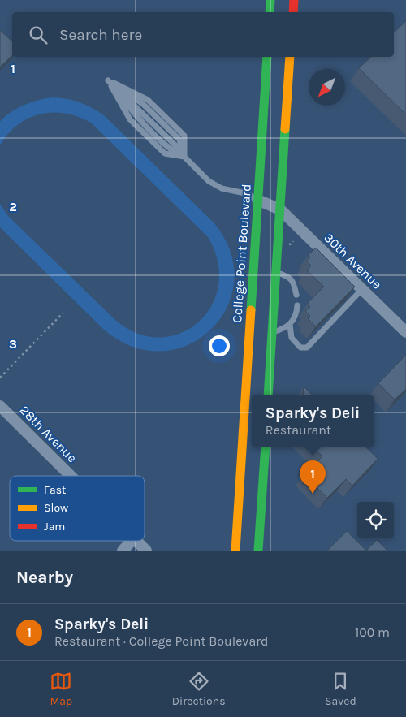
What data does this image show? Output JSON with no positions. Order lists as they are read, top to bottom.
{
  "streets": {
    "main road": ["College Point Boulevard"],
    "street": ["30th Avenue", "28th Avenue"]
  },
  "legend": ["Fast", "Slow", "Jam"],
  "north": "bottom left",
  "page": {
    "search": "Search here",
    "popup": ["Sparky's Deli", "Restaurant"],
    "pins": "1",
    "heading": "Nearby",
    "list": [
      {
        "mark": "1",
        "name": "Sparky's Deli",
        "note": "Restaurant · College Point Boulevard",
        "value": "100 m"
      }
    ],
    "nav": ["Map", "Directions", "Saved"]
  },
  "grid": {
    "rows": ["1", "2", "3"]
  }
}
